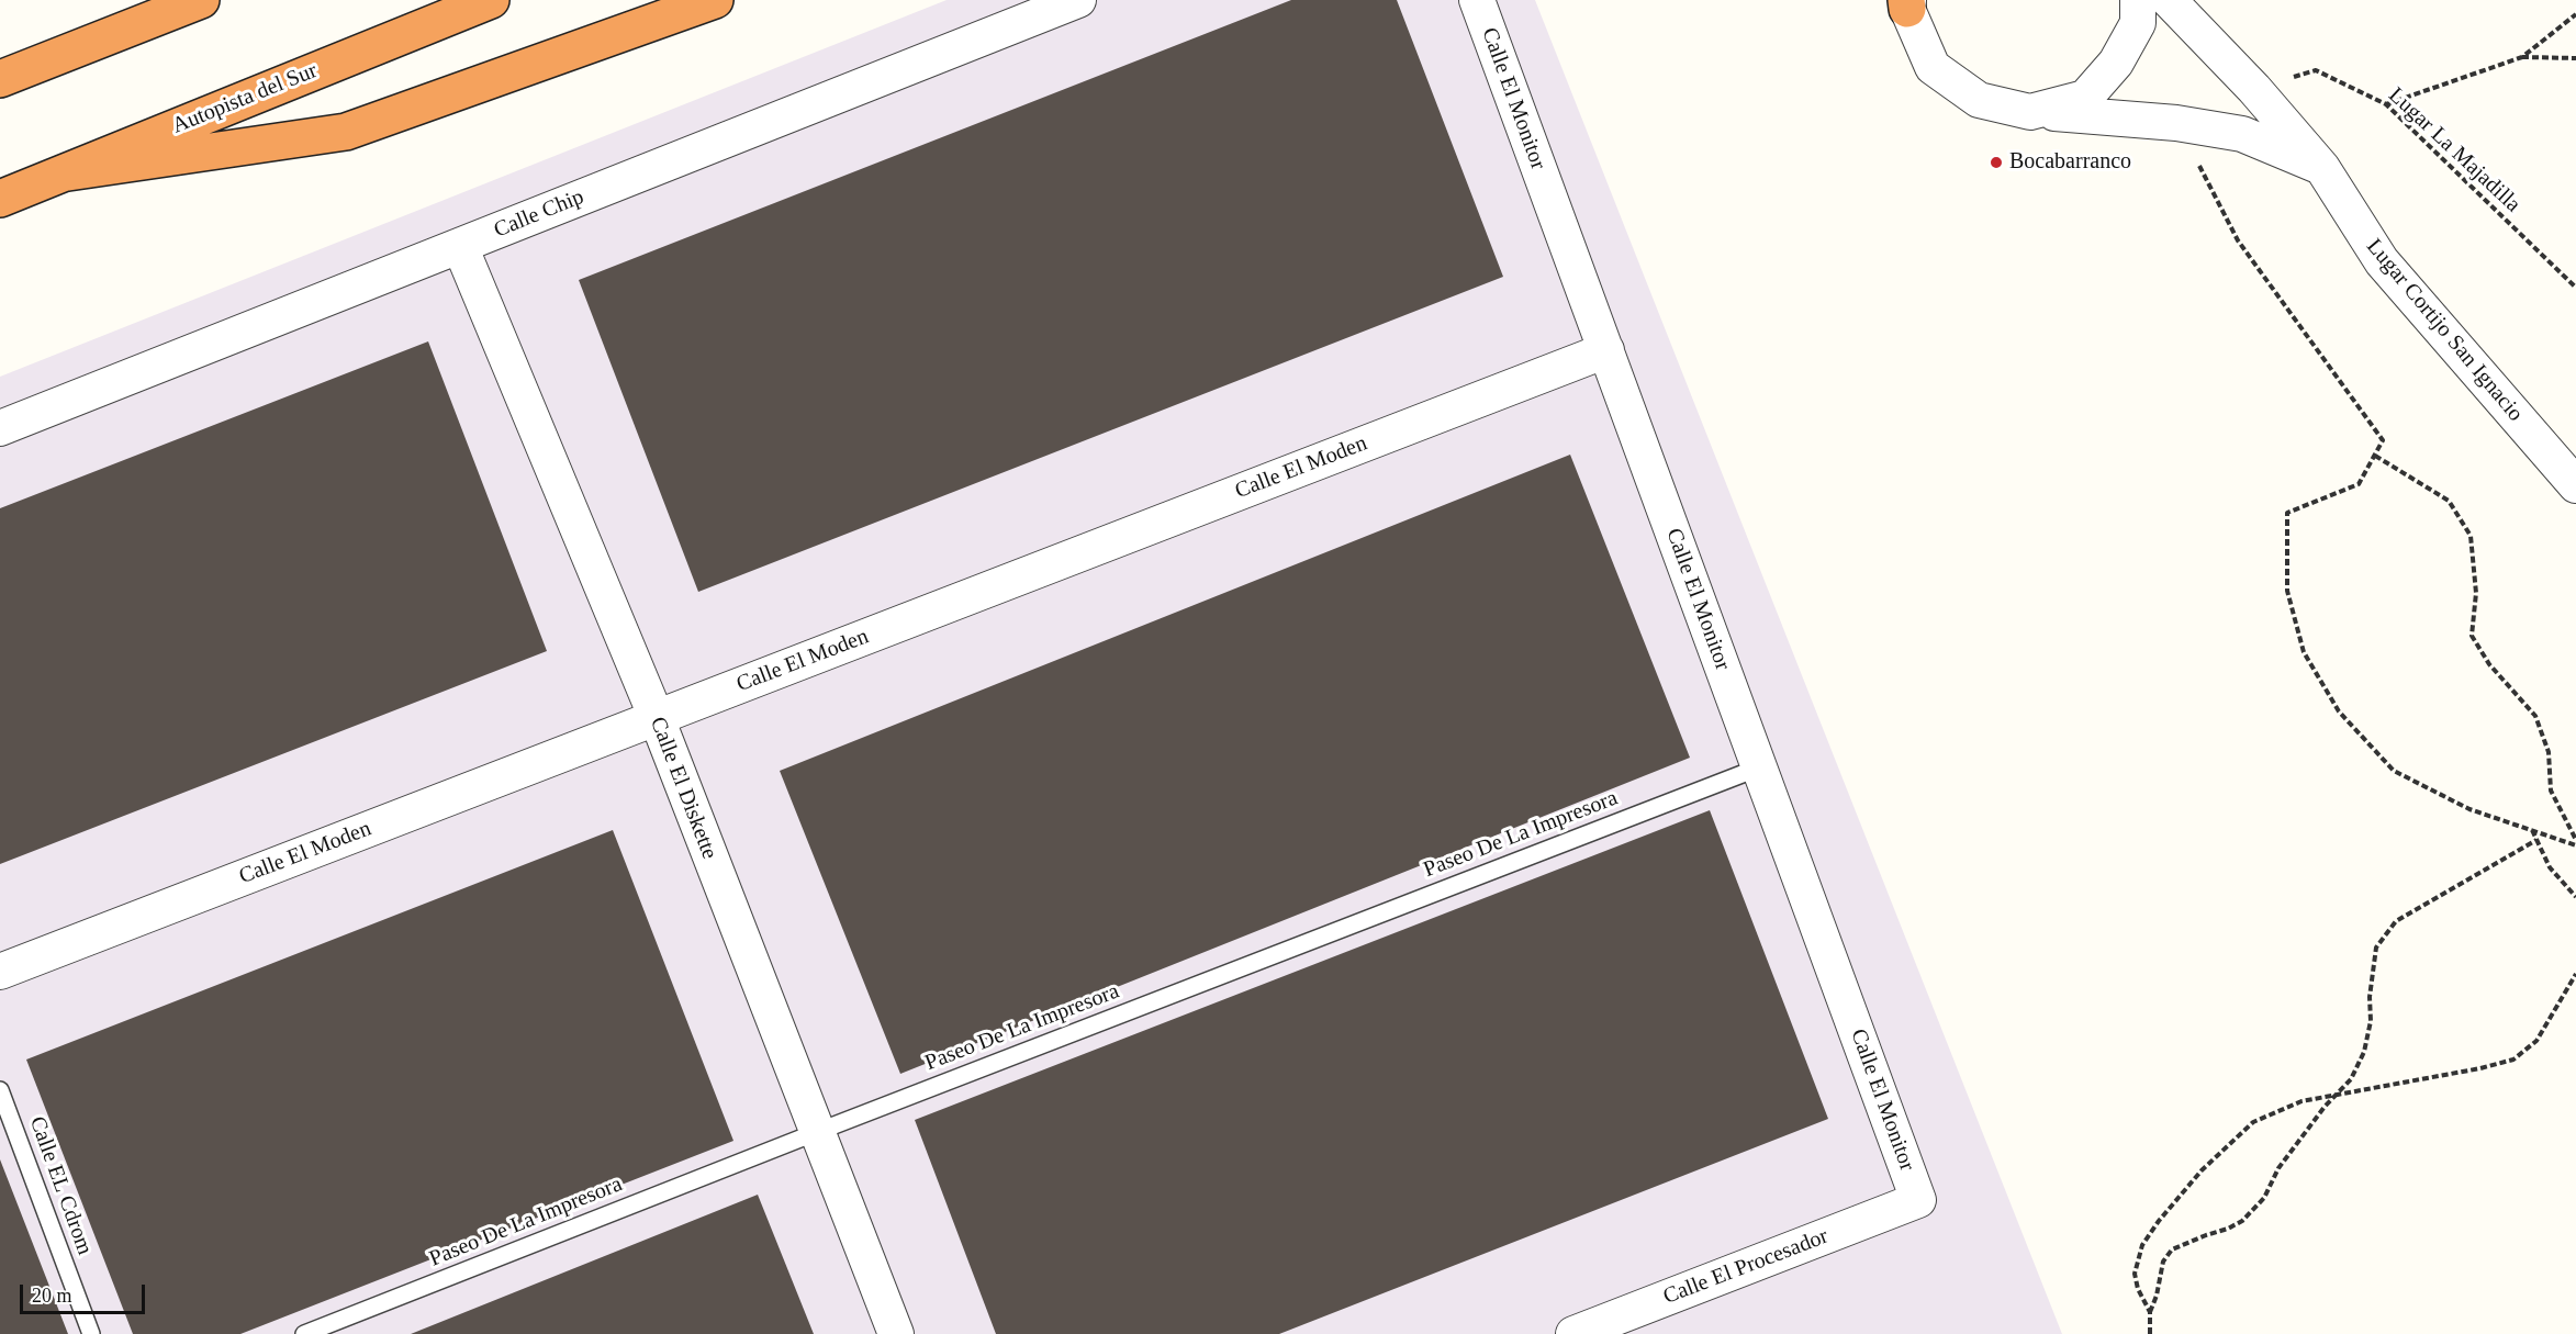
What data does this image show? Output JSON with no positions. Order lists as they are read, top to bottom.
{
  "streets": {
    "highway": ["Autopista del Sur"],
    "street": [
      "Calle El Monitor",
      "Calle Chip",
      "Lugar Cortijo San Ignacio",
      "Calle El Moden",
      "Calle El Diskette",
      "Calle El Procesador"
    ],
    "lane": ["Paseo De La Impresora", "Calle EL Cdrom"],
    "path": ["Lugar La Majadilla"]
  },
  "crossings": [
    ["Calle El Monitor", "Calle El Moden"],
    ["Calle El Monitor", "Paseo De La Impresora"],
    ["Calle El Monitor", "Calle El Procesador"],
    ["Lugar La Majadilla", "Lugar Cortijo San Ignacio"],
    ["Calle Chip", "Calle El Diskette"],
    ["Calle El Moden", "Calle El Diskette"],
    ["Calle El Diskette", "Paseo De La Impresora"]
  ],
  "places": ["Bocabarranco"],
  "scale_bar": "20 m"
}
